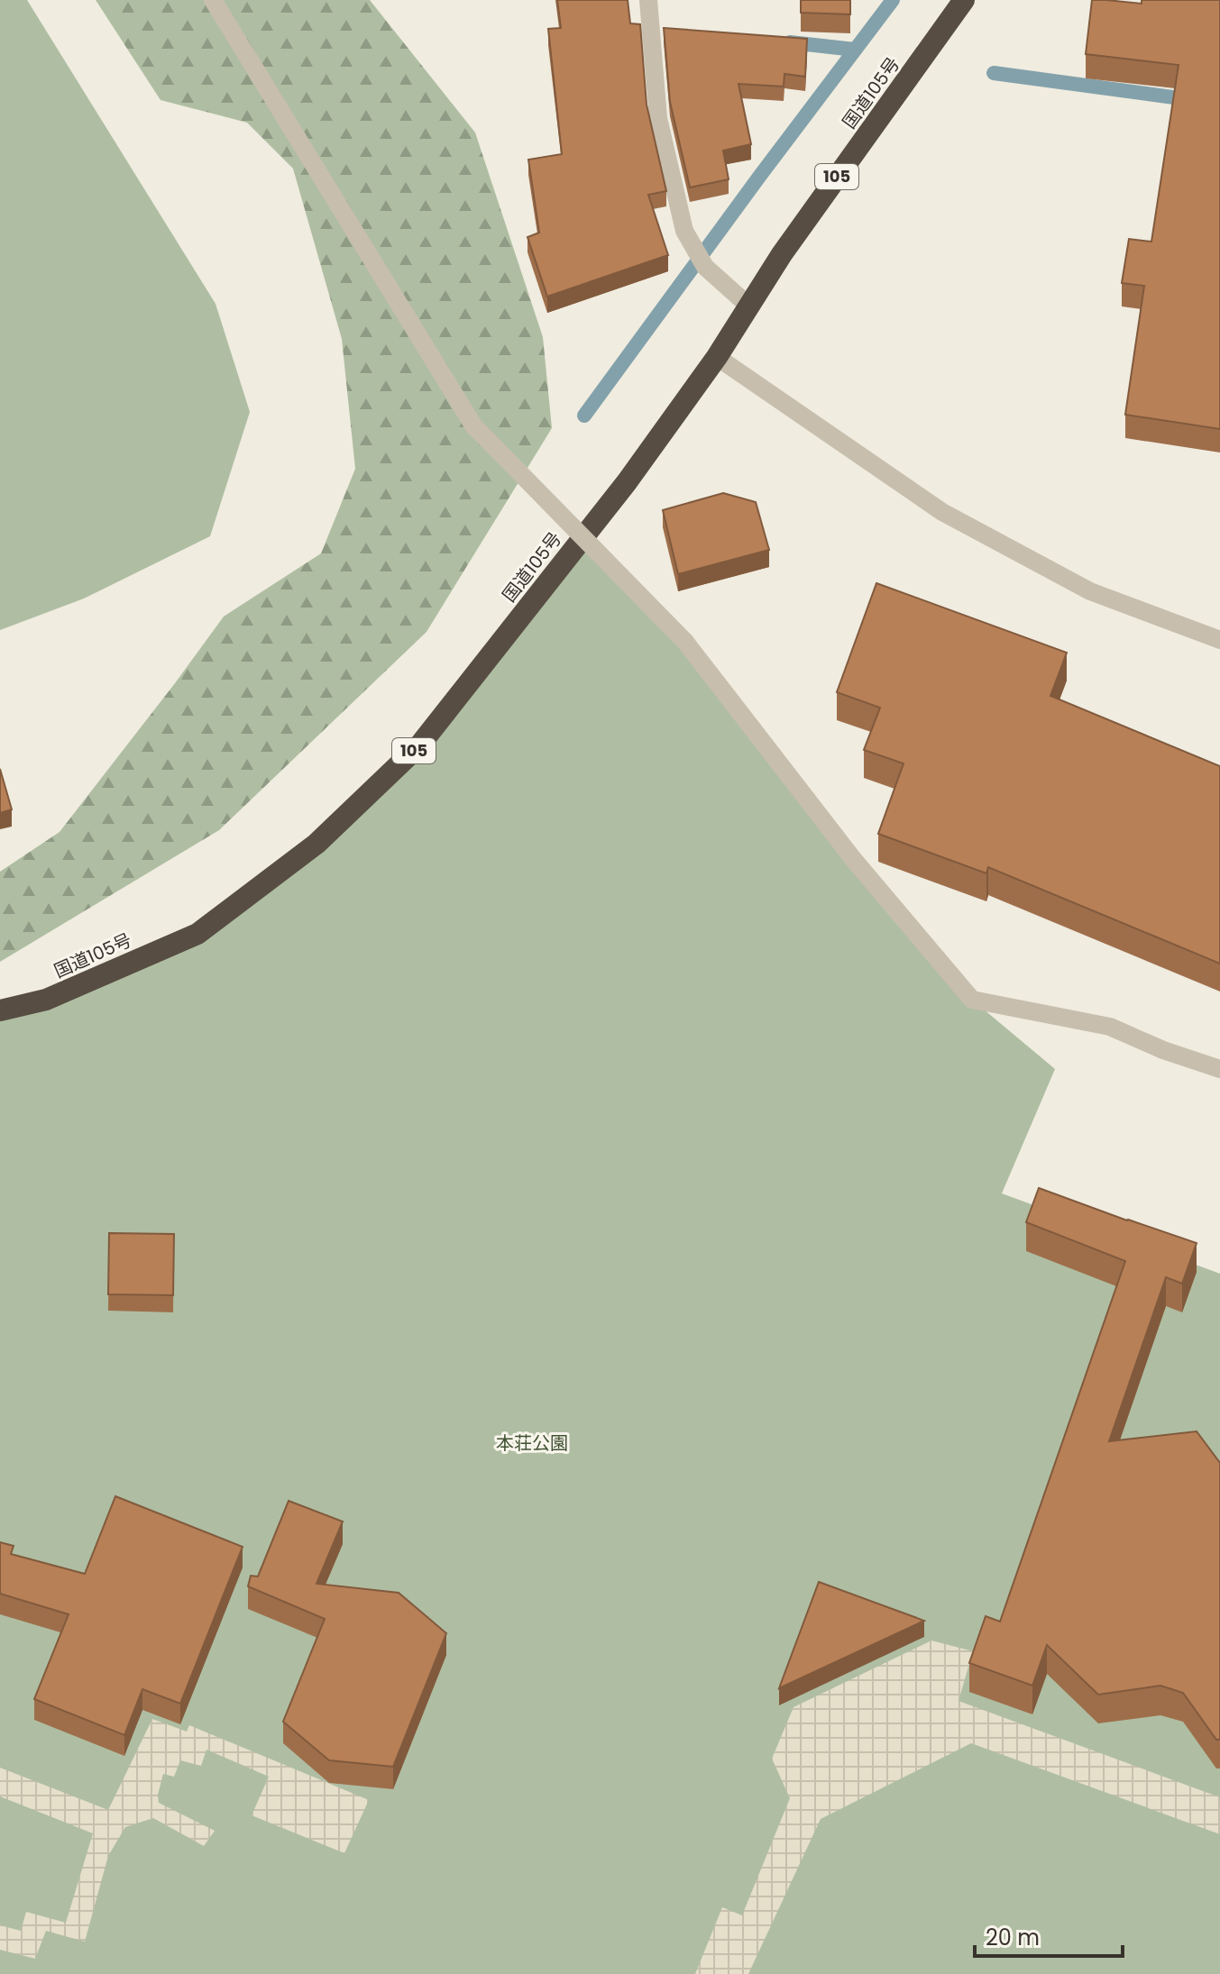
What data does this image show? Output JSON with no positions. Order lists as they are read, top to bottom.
{
  "streets": {
    "highway": ["国道105号", "105"]
  },
  "parks": ["本荘公園"],
  "scale_bar": "20 m"
}
